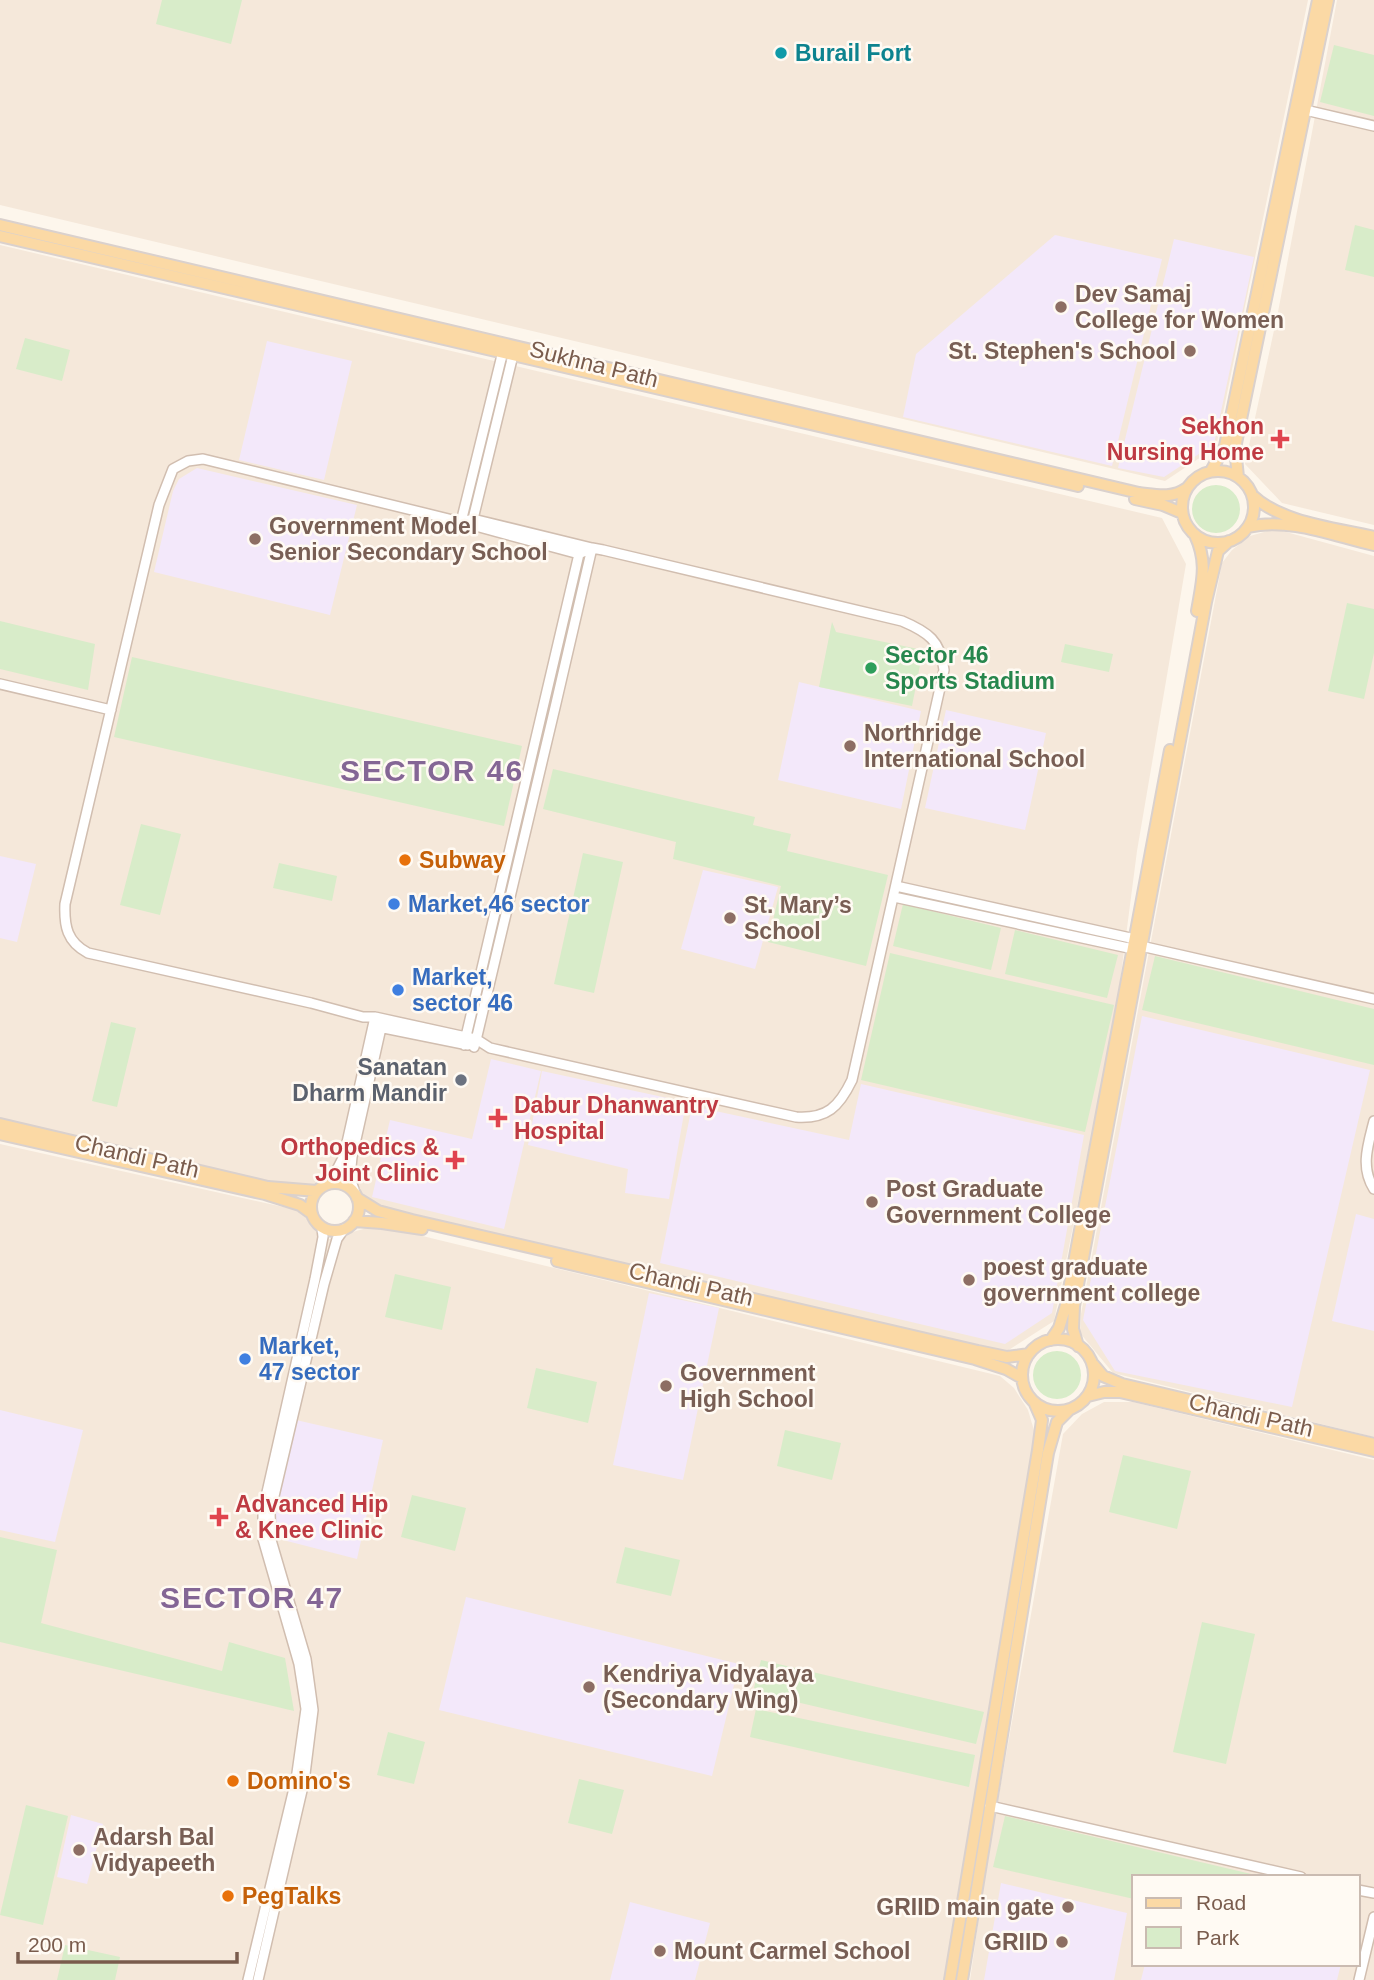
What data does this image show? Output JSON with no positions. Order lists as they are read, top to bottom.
{
  "streets": {
    "main road": ["Sukhna Path", "Chandi Path"]
  },
  "districts": ["SECTOR 46", "SECTOR 47"],
  "places": {
    "other": [
      "Burail Fort",
      "Dev Samaj College for Women",
      "St. Stephen's School",
      "Government Model Senior Secondary School",
      "Sector 46 Sports Stadium",
      "Northridge International School",
      "Subway",
      "Market,46 sector",
      "St. Mary’s School",
      "Market, sector 46",
      "Sanatan Dharm Mandir",
      "Post Graduate Government College",
      "poest graduate government college",
      "Market, 47 sector",
      "Government High School",
      "Kendriya Vidyalaya (Secondary Wing)",
      "Domino's",
      "Adarsh Bal Vidyapeeth",
      "PegTalks",
      "GRIID main gate",
      "GRIID",
      "Mount Carmel School"
    ],
    "health": [
      "Sekhon Nursing Home",
      "Dabur Dhanwantry Hospital",
      "Orthopedics & Joint Clinic",
      "Advanced Hip & Knee Clinic"
    ]
  },
  "legend": ["Road", "Park"],
  "scale_bar": "200 m"
}
